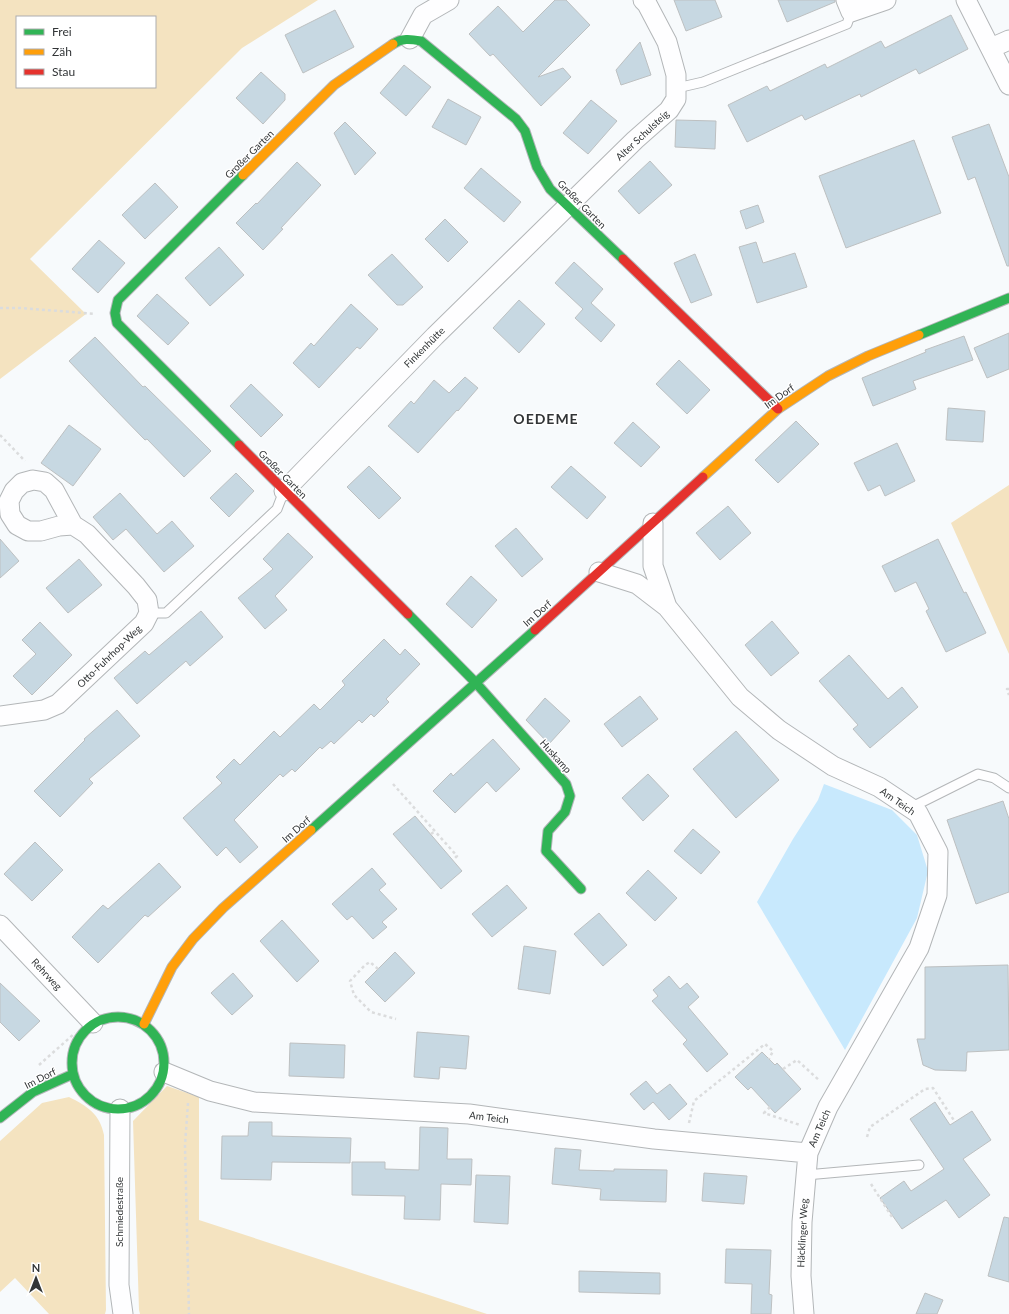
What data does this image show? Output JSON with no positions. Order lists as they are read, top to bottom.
{
  "streets": {
    "street": [
      "Alter Schulsteig",
      "Großer Garten",
      "Finkenhütte",
      "Im Dorf",
      "Otto-Fuhrhop-Weg",
      "Huskamp",
      "Am Teich",
      "Rehrweg",
      "Schmiedestraße",
      "Häcklinger Weg"
    ]
  },
  "crossings": [
    ["Alter Schulsteig", "Großer Garten"],
    ["Alter Schulsteig", "Finkenhütte"],
    ["Großer Garten", "Finkenhütte"],
    ["Großer Garten", "Im Dorf"],
    ["Großer Garten", "Huskamp"],
    ["Im Dorf", "Huskamp"],
    ["Im Dorf", "Am Teich"],
    ["Im Dorf", "Rehrweg"],
    ["Im Dorf", "Schmiedestraße"],
    ["Am Teich", "Rehrweg"],
    ["Am Teich", "Schmiedestraße"],
    ["Am Teich", "Häcklinger Weg"],
    ["Rehrweg", "Schmiedestraße"]
  ],
  "districts": ["OEDEME"],
  "legend": ["Frei", "Zäh", "Stau"],
  "north": "top"
}
